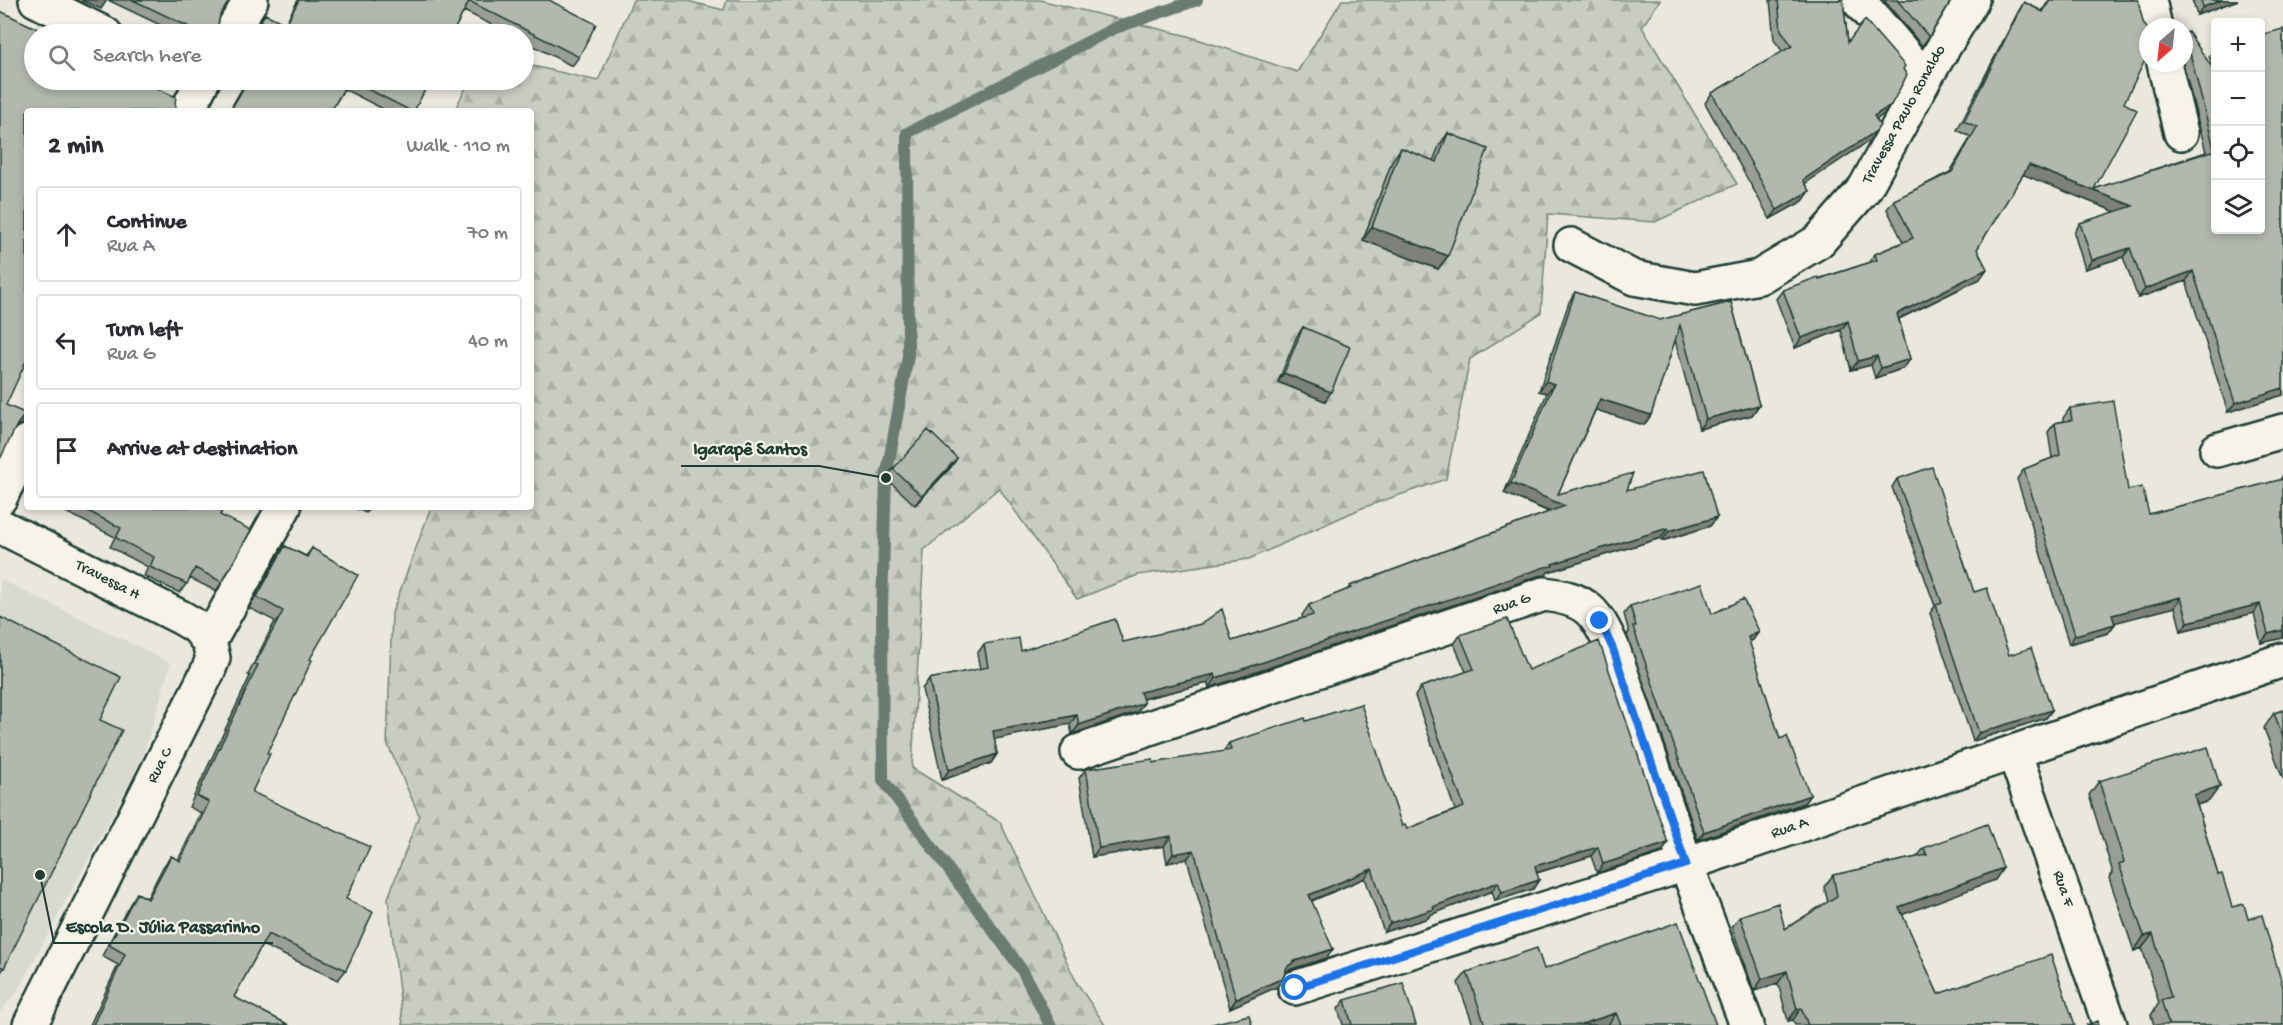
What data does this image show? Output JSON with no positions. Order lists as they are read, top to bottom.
{
  "streets": {
    "street": [
      "Travessa Paulo Ronaldo",
      "Travessa H",
      "Rua G",
      "Rua C",
      "Rua A",
      "Rua F"
    ]
  },
  "crossings": [
    ["Travessa H", "Rua C"],
    ["Rua G", "Rua A"],
    ["Rua A", "Rua F"]
  ],
  "places": ["Igarapê Santos", "Escola D. Júlia Passarinho"],
  "north": "bottom left",
  "page": {
    "map_buttons": ["+", "−"],
    "search": "Search here",
    "heading": ["2 min", "Walk · 110 m"],
    "list": [
      ["Continue", "Rua A", "70 m"],
      ["Turn left", "Rua G", "40 m"],
      "Arrive at destination"
    ]
  }
}
